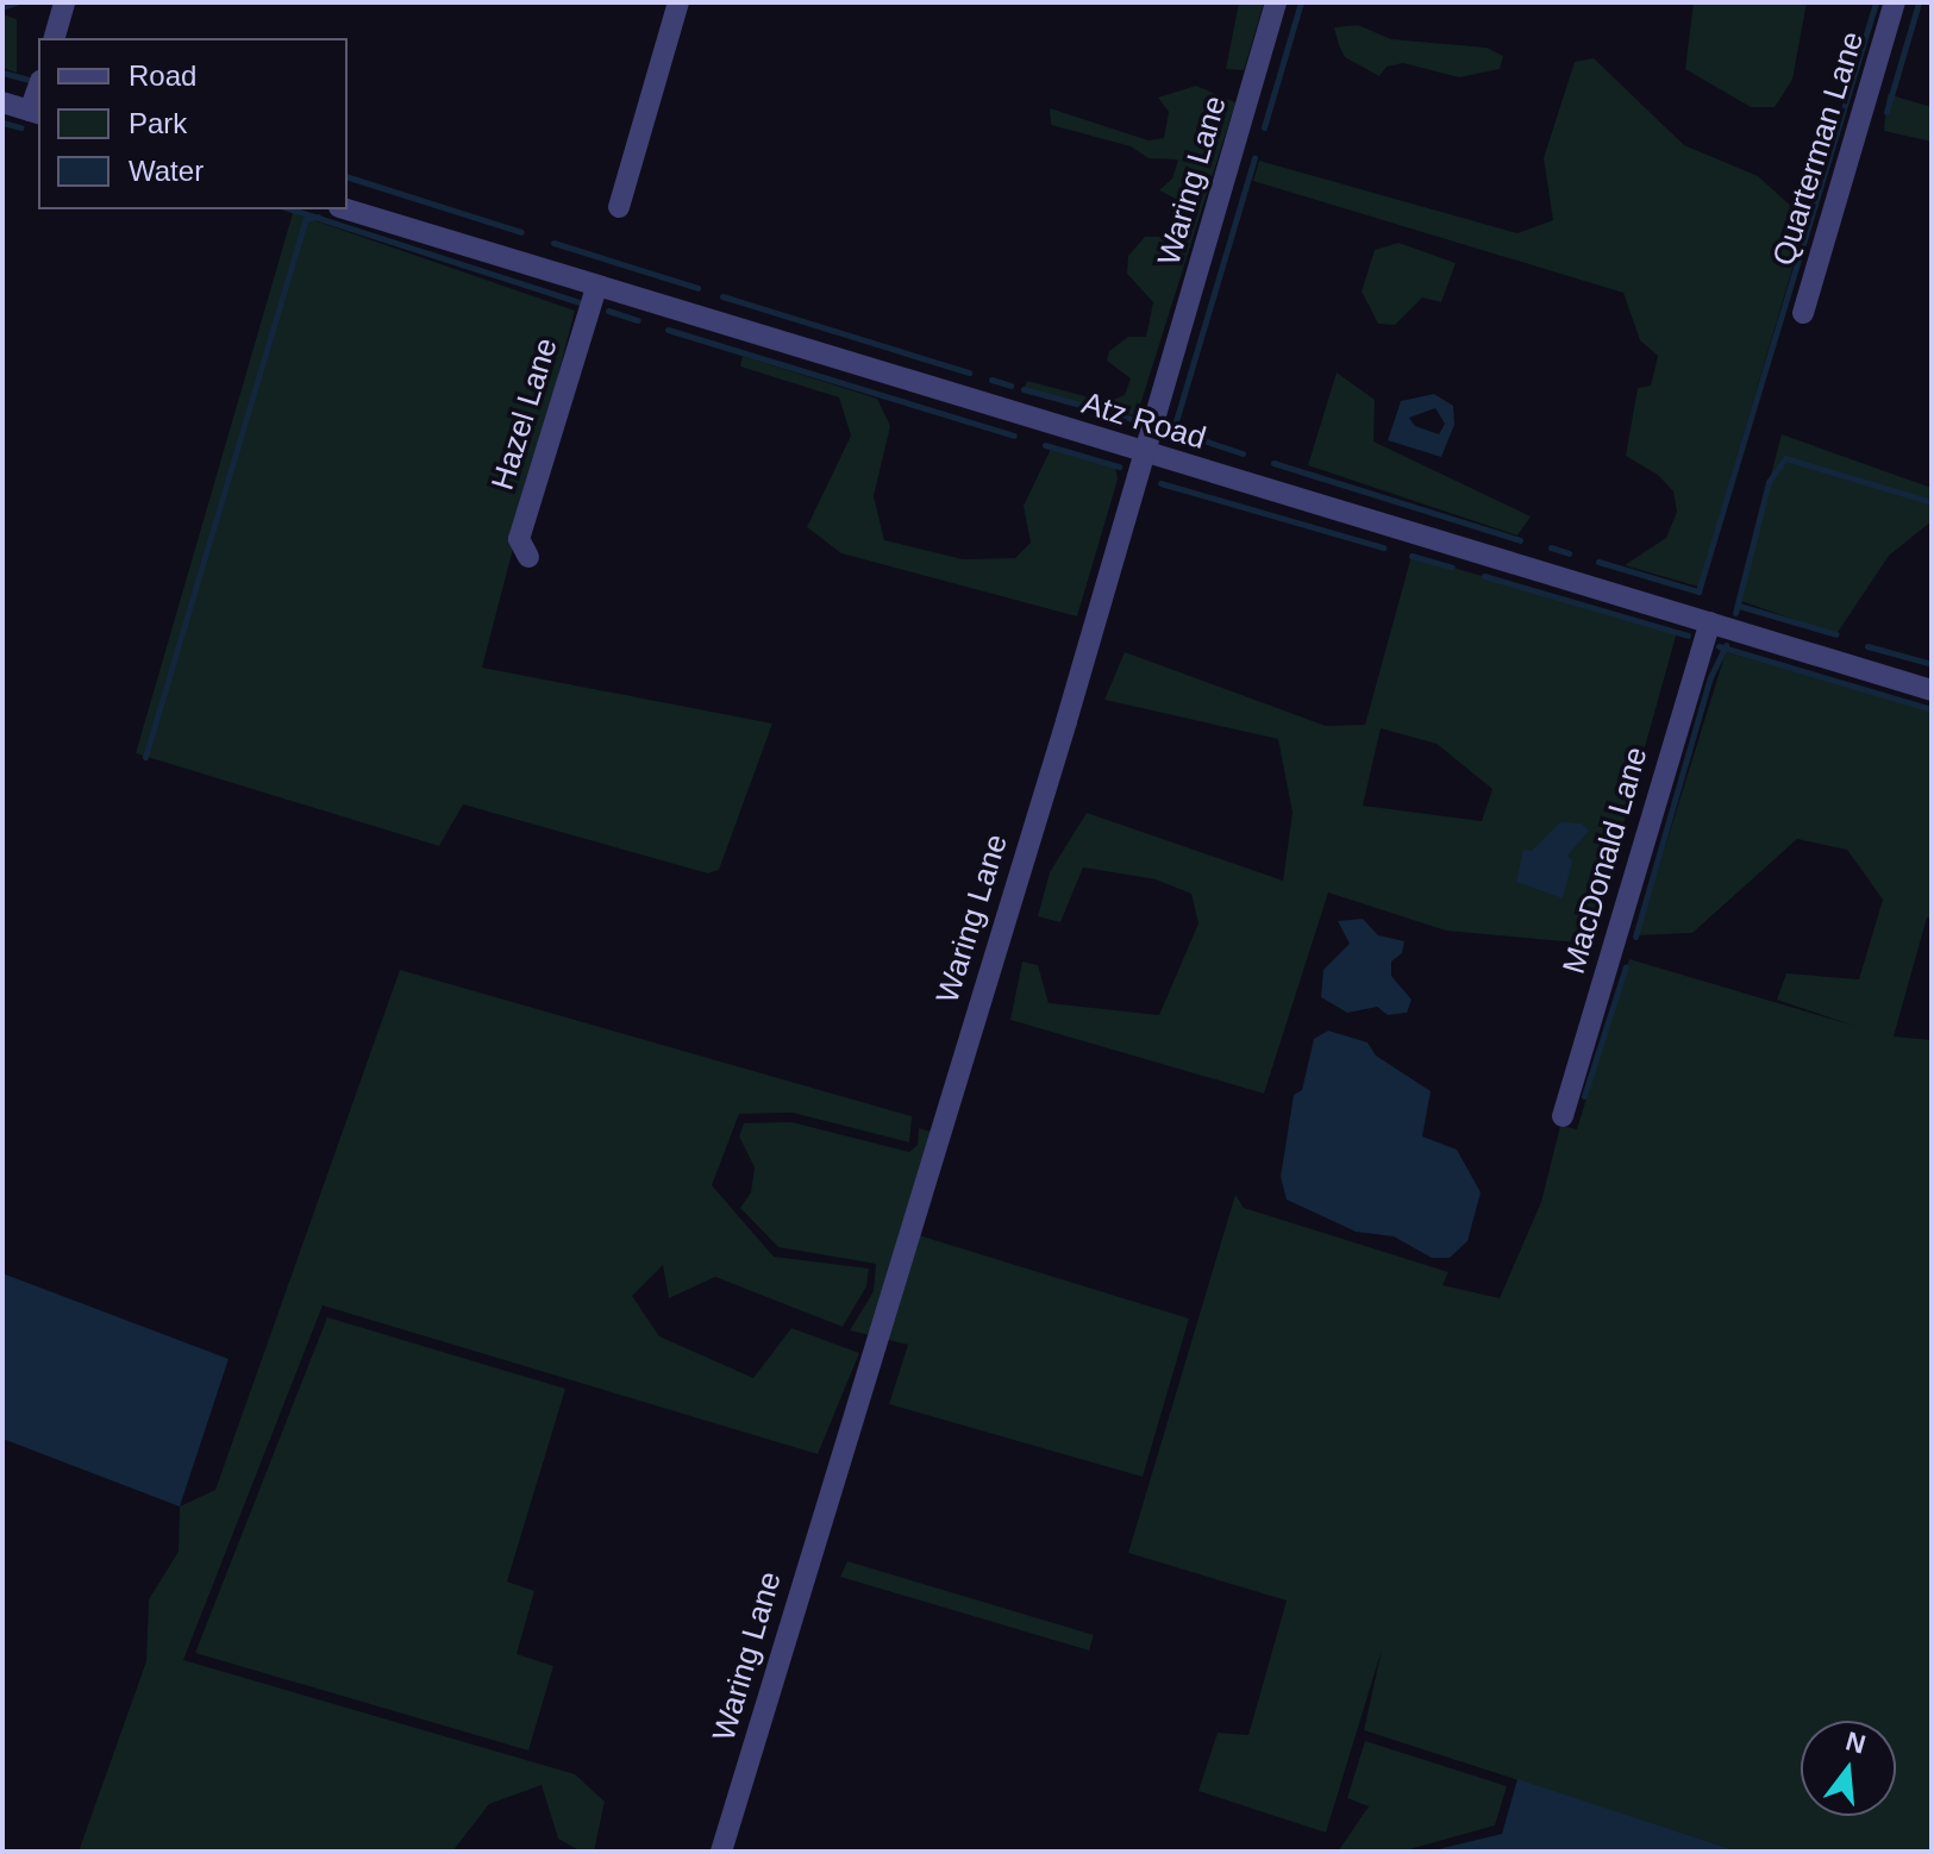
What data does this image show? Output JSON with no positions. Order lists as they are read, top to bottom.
{
  "streets": {
    "street": [
      "Quarterman Lane",
      "Waring Lane",
      "Hazel Lane",
      "Atz Road",
      "MacDonald Lane"
    ]
  },
  "crossings": [
    ["Waring Lane", "Atz Road"],
    ["Hazel Lane", "Atz Road"],
    ["Atz Road", "MacDonald Lane"]
  ],
  "legend": ["Road", "Park", "Water"],
  "north": "top"
}
